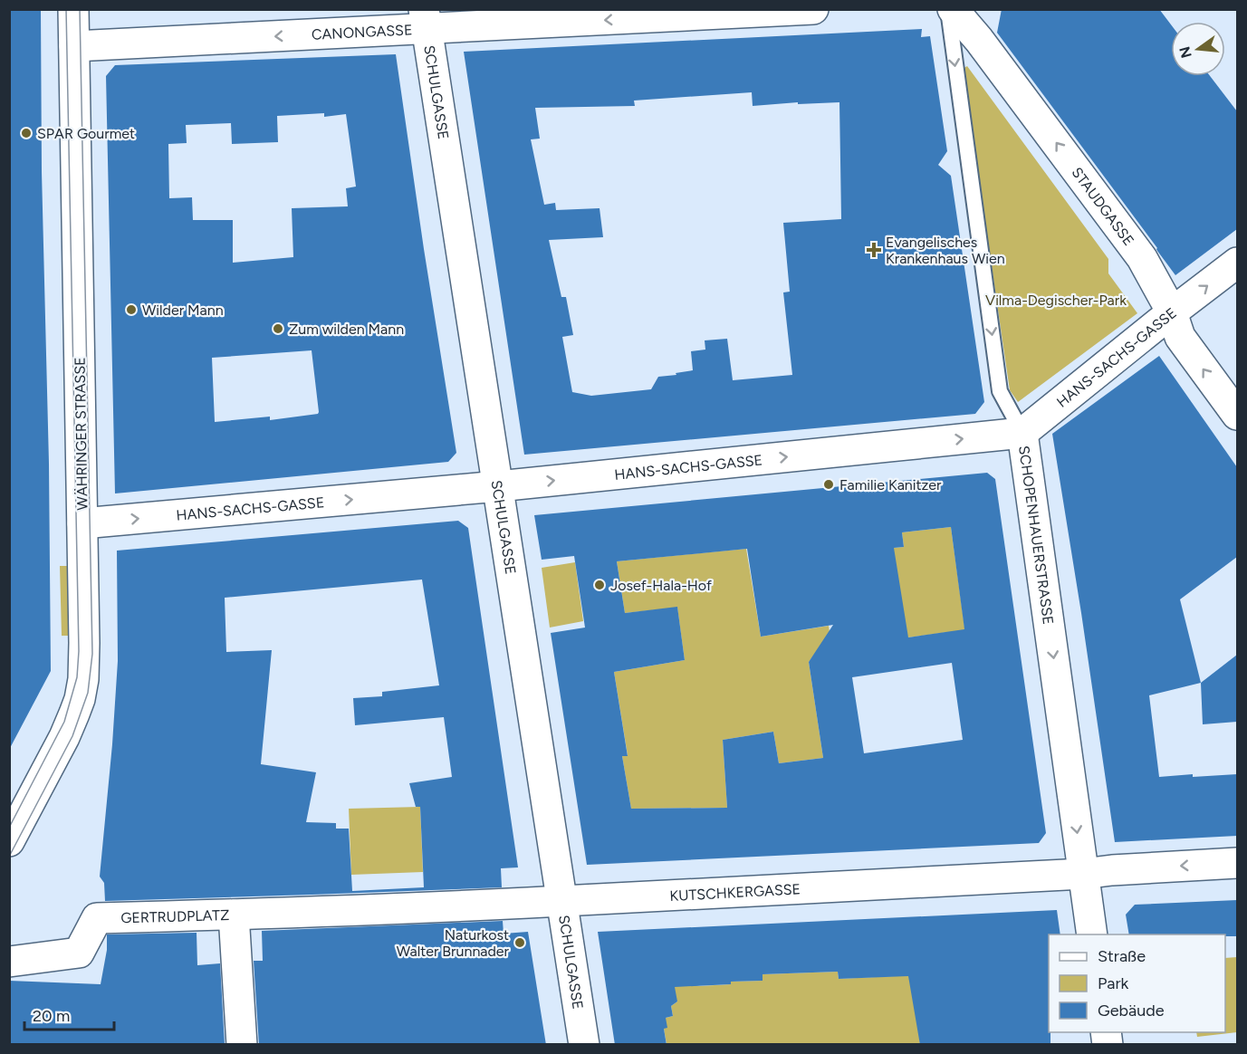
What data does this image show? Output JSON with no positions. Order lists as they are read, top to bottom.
{
  "streets": {
    "street": [
      "CANONGASSE",
      "SCHULGASSE",
      "STAUDGASSE",
      "HANS-SACHS-GASSE",
      "WÄHRINGER STRASSE",
      "SCHOPENHAUERSTRASSE",
      "KUTSCHKERGASSE",
      "GERTRUDPLATZ"
    ]
  },
  "crossings": [
    ["CANONGASSE", "SCHULGASSE"],
    ["CANONGASSE", "WÄHRINGER STRASSE"],
    ["SCHULGASSE", "HANS-SACHS-GASSE"],
    ["SCHULGASSE", "KUTSCHKERGASSE"],
    ["STAUDGASSE", "HANS-SACHS-GASSE"],
    ["HANS-SACHS-GASSE", "WÄHRINGER STRASSE"],
    ["HANS-SACHS-GASSE", "SCHOPENHAUERSTRASSE"],
    ["SCHOPENHAUERSTRASSE", "KUTSCHKERGASSE"],
    ["KUTSCHKERGASSE", "GERTRUDPLATZ"]
  ],
  "one_way": [
    "CANONGASSE",
    "STAUDGASSE",
    "HANS-SACHS-GASSE",
    "SCHOPENHAUERSTRASSE"
  ],
  "parks": ["Vilma-Degischer-Park"],
  "places": {
    "other": [
      "SPAR Gourmet",
      "Wilder Mann",
      "Zum wilden Mann",
      "Familie Kanitzer",
      "Josef-Hala-Hof",
      "Naturkost Walter Brunnader"
    ],
    "health": ["Evangelisches Krankenhaus Wien"]
  },
  "legend": ["Straße", "Park", "Gebäude"],
  "scale_bar": "20 m",
  "north": "left"
}
